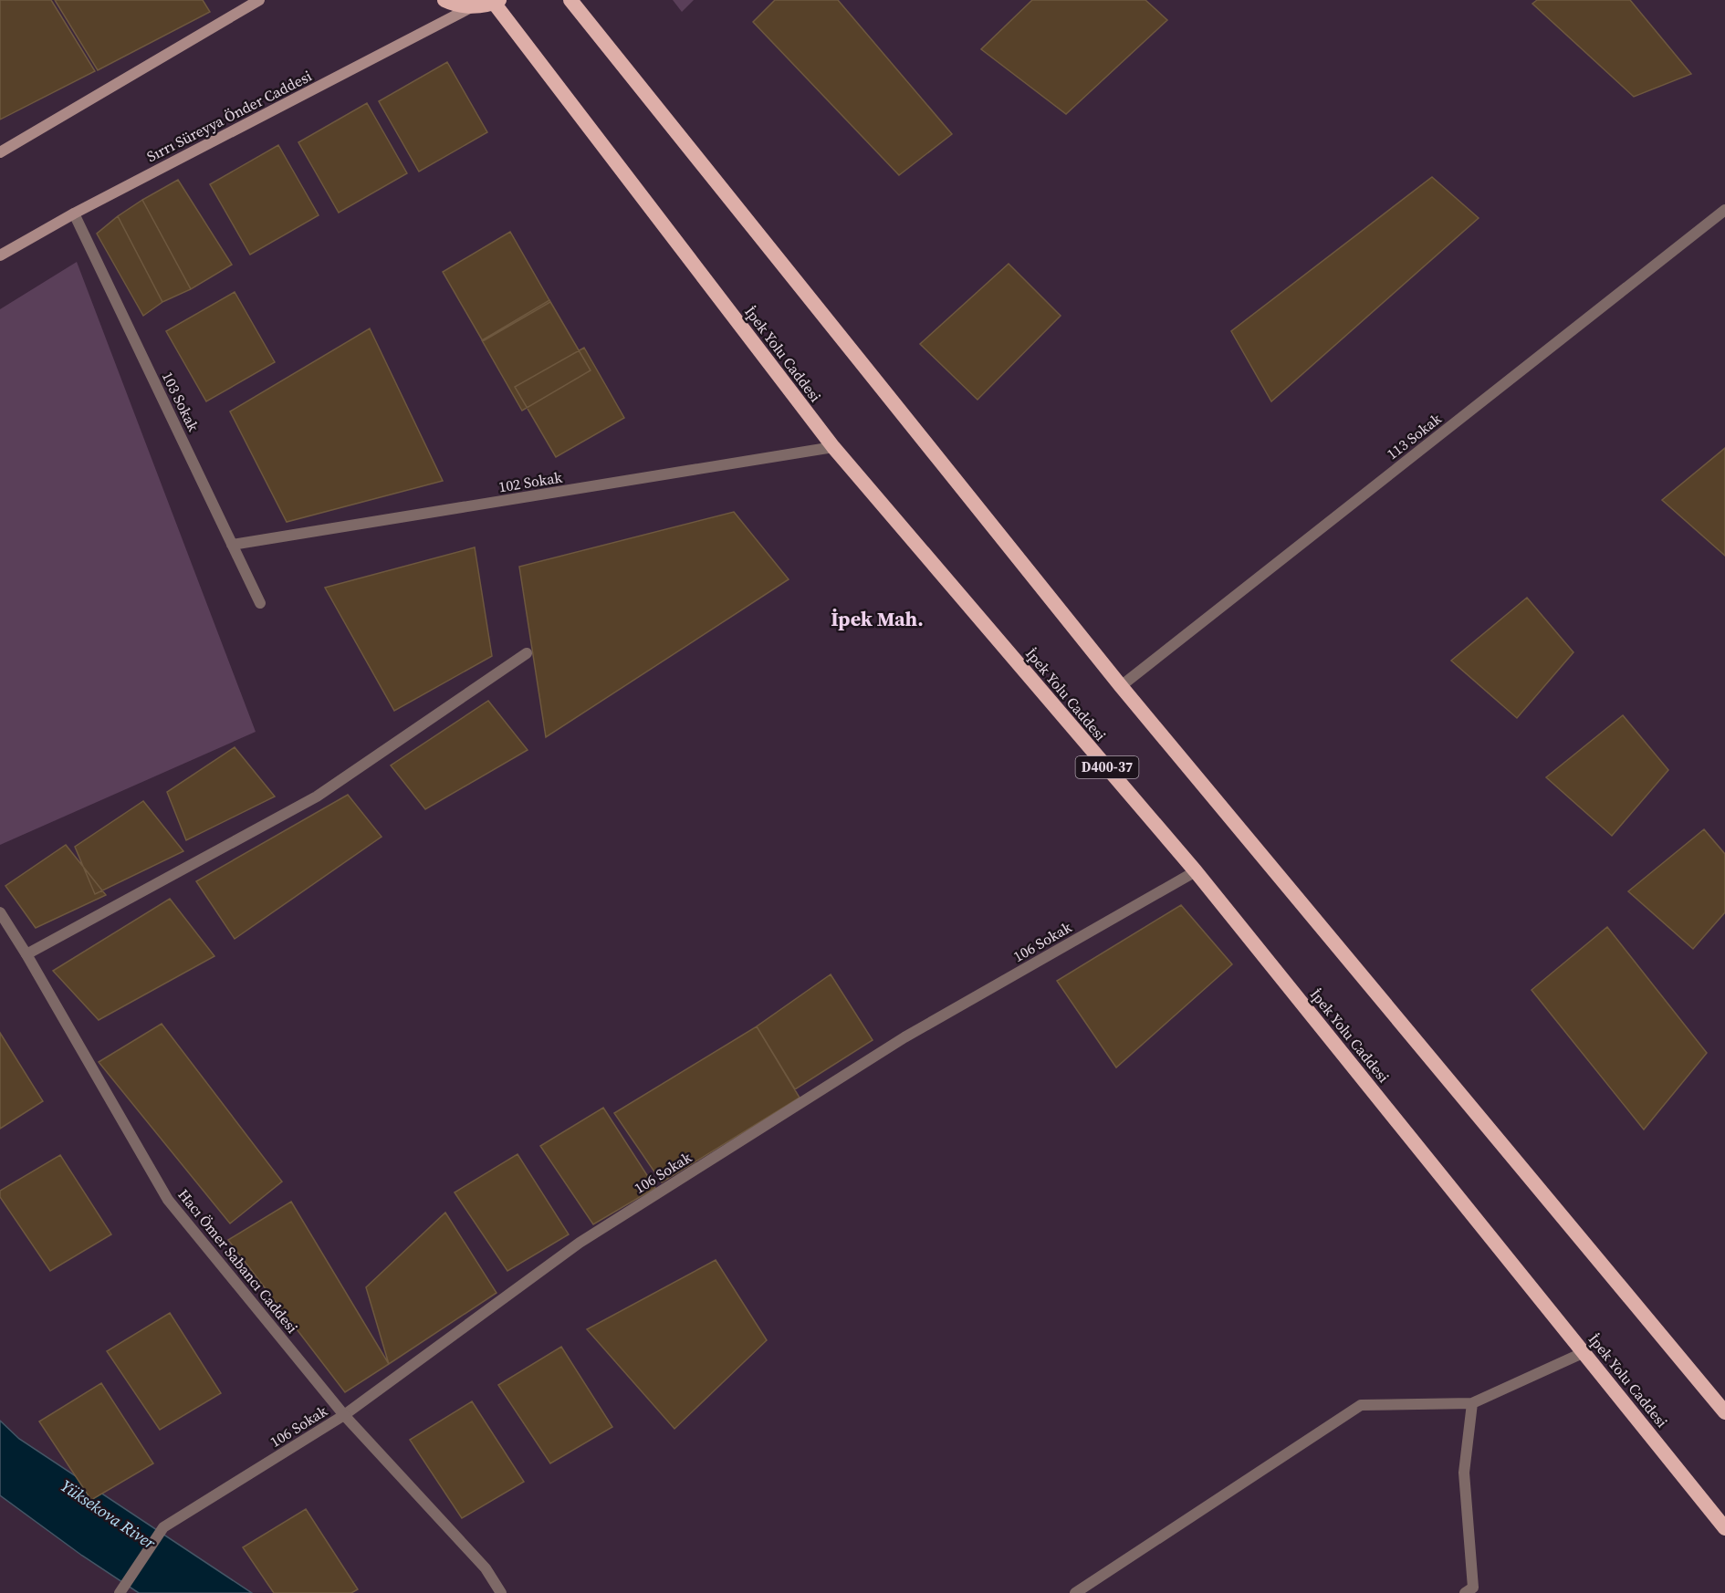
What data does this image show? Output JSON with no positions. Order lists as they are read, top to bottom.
{
  "streets": {
    "highway": ["İpek Yolu Caddesi", "D400-37"],
    "main road": ["Sırrı Süreyya Önder Caddesi"],
    "street": [
      "103 Sokak",
      "113 Sokak",
      "102 Sokak",
      "106 Sokak",
      "Hacı Ömer Sabancı Caddesi"
    ]
  },
  "crossings": [
    ["Sırrı Süreyya Önder Caddesi", "İpek Yolu Caddesi"],
    ["Sırrı Süreyya Önder Caddesi", "103 Sokak"],
    ["İpek Yolu Caddesi", "102 Sokak"],
    ["İpek Yolu Caddesi", "106 Sokak"],
    ["103 Sokak", "102 Sokak"],
    ["106 Sokak", "Hacı Ömer Sabancı Caddesi"]
  ],
  "districts": ["İpek Mah."],
  "water": ["Yüksekova River"]
}
